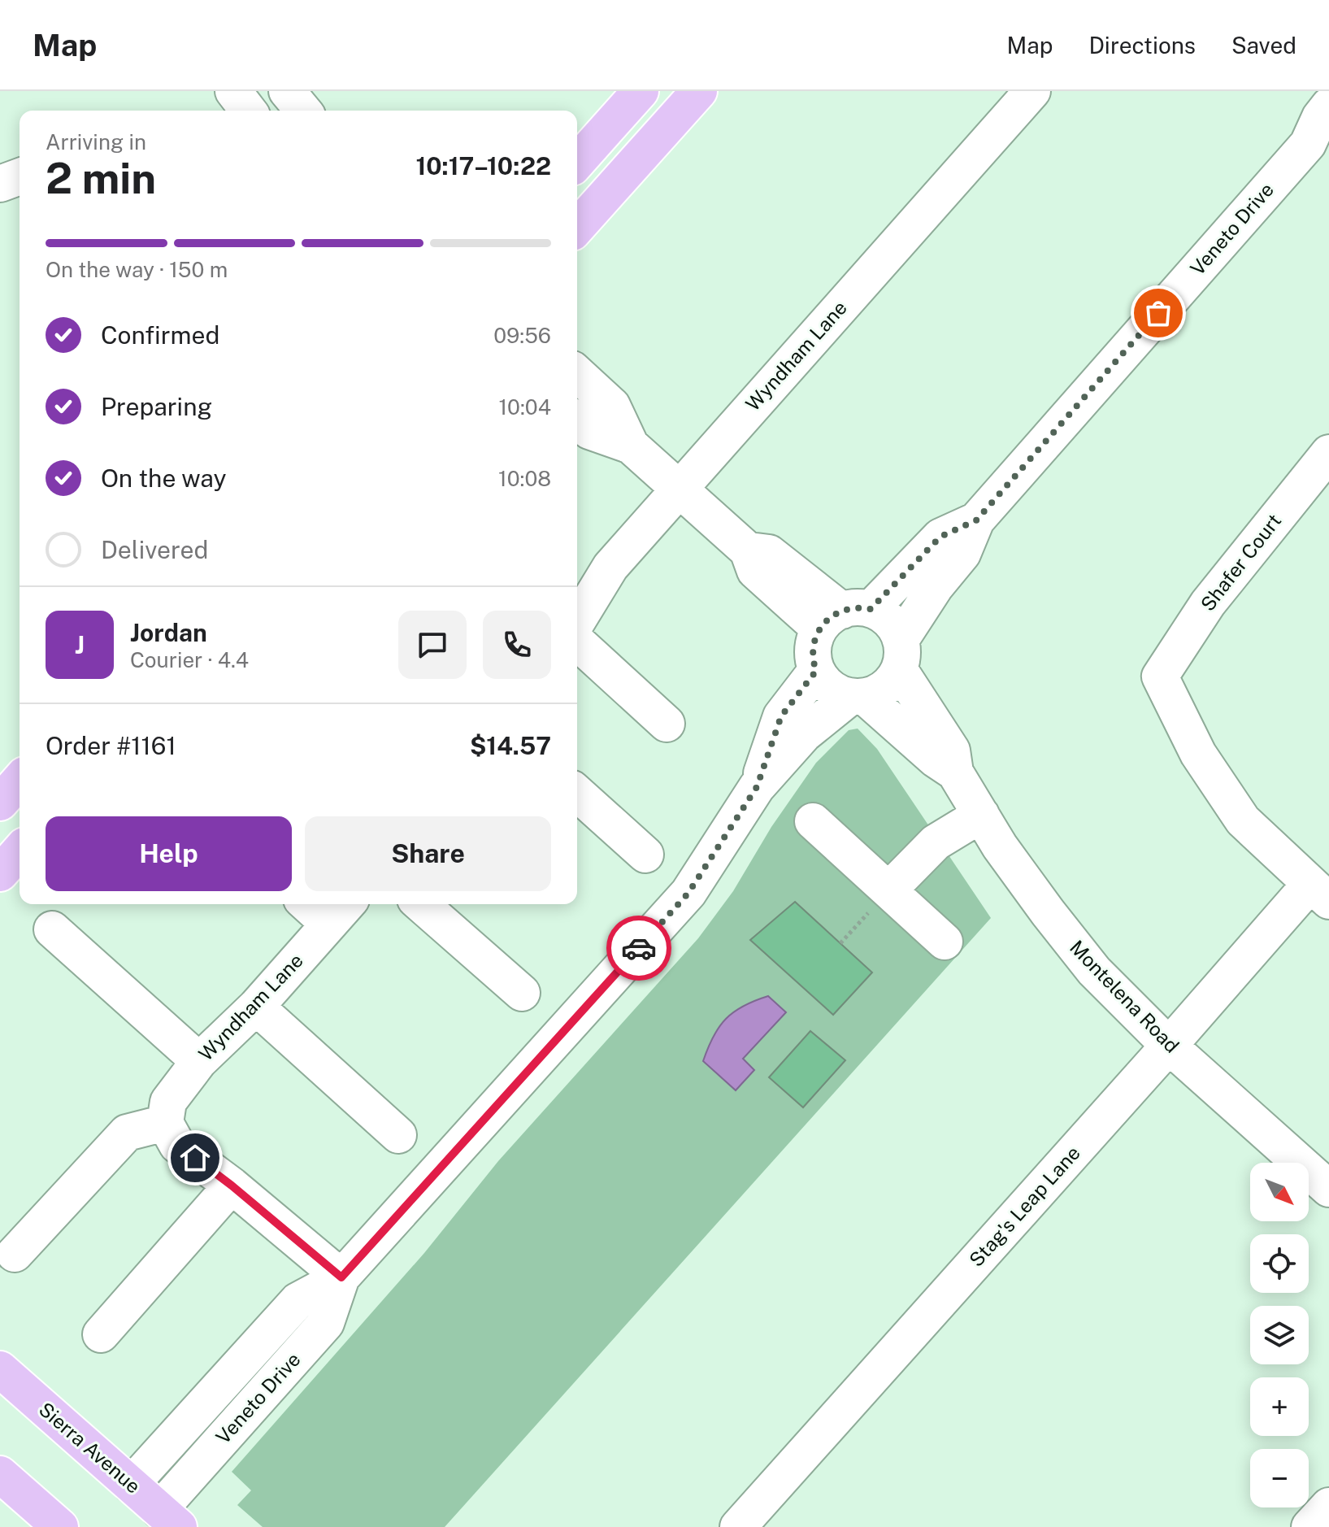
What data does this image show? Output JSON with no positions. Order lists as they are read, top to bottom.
{
  "streets": {
    "main road": ["Sierra Avenue"],
    "street": [
      "Veneto Drive",
      "Wyndham Lane",
      "Shafer Court",
      "Montelena Road",
      "Stag's Leap Lane"
    ]
  },
  "crossings": [
    ["Veneto Drive", "Montelena Road"],
    ["Veneto Drive", "Sierra Avenue"],
    ["Shafer Court", "Stag's Leap Lane"],
    ["Montelena Road", "Stag's Leap Lane"]
  ],
  "north": "bottom right",
  "page": {
    "header": "Map",
    "nav": ["Map", "Directions", "Saved"],
    "heading": ["2 min", "Arriving in", "10:17–10:22"],
    "panel": [
      "Jordan",
      "Courier · 4.4",
      "Order #1161",
      "$14.57"
    ],
    "bar": "On the way · 150 m",
    "list": [
      ["Confirmed", "09:56"],
      ["Preparing", "10:04"],
      ["On the way", "10:08"],
      "Delivered"
    ],
    "round": "J",
    "buttons": ["Help", "Share"],
    "map_buttons": ["+", "−"]
  }
}
